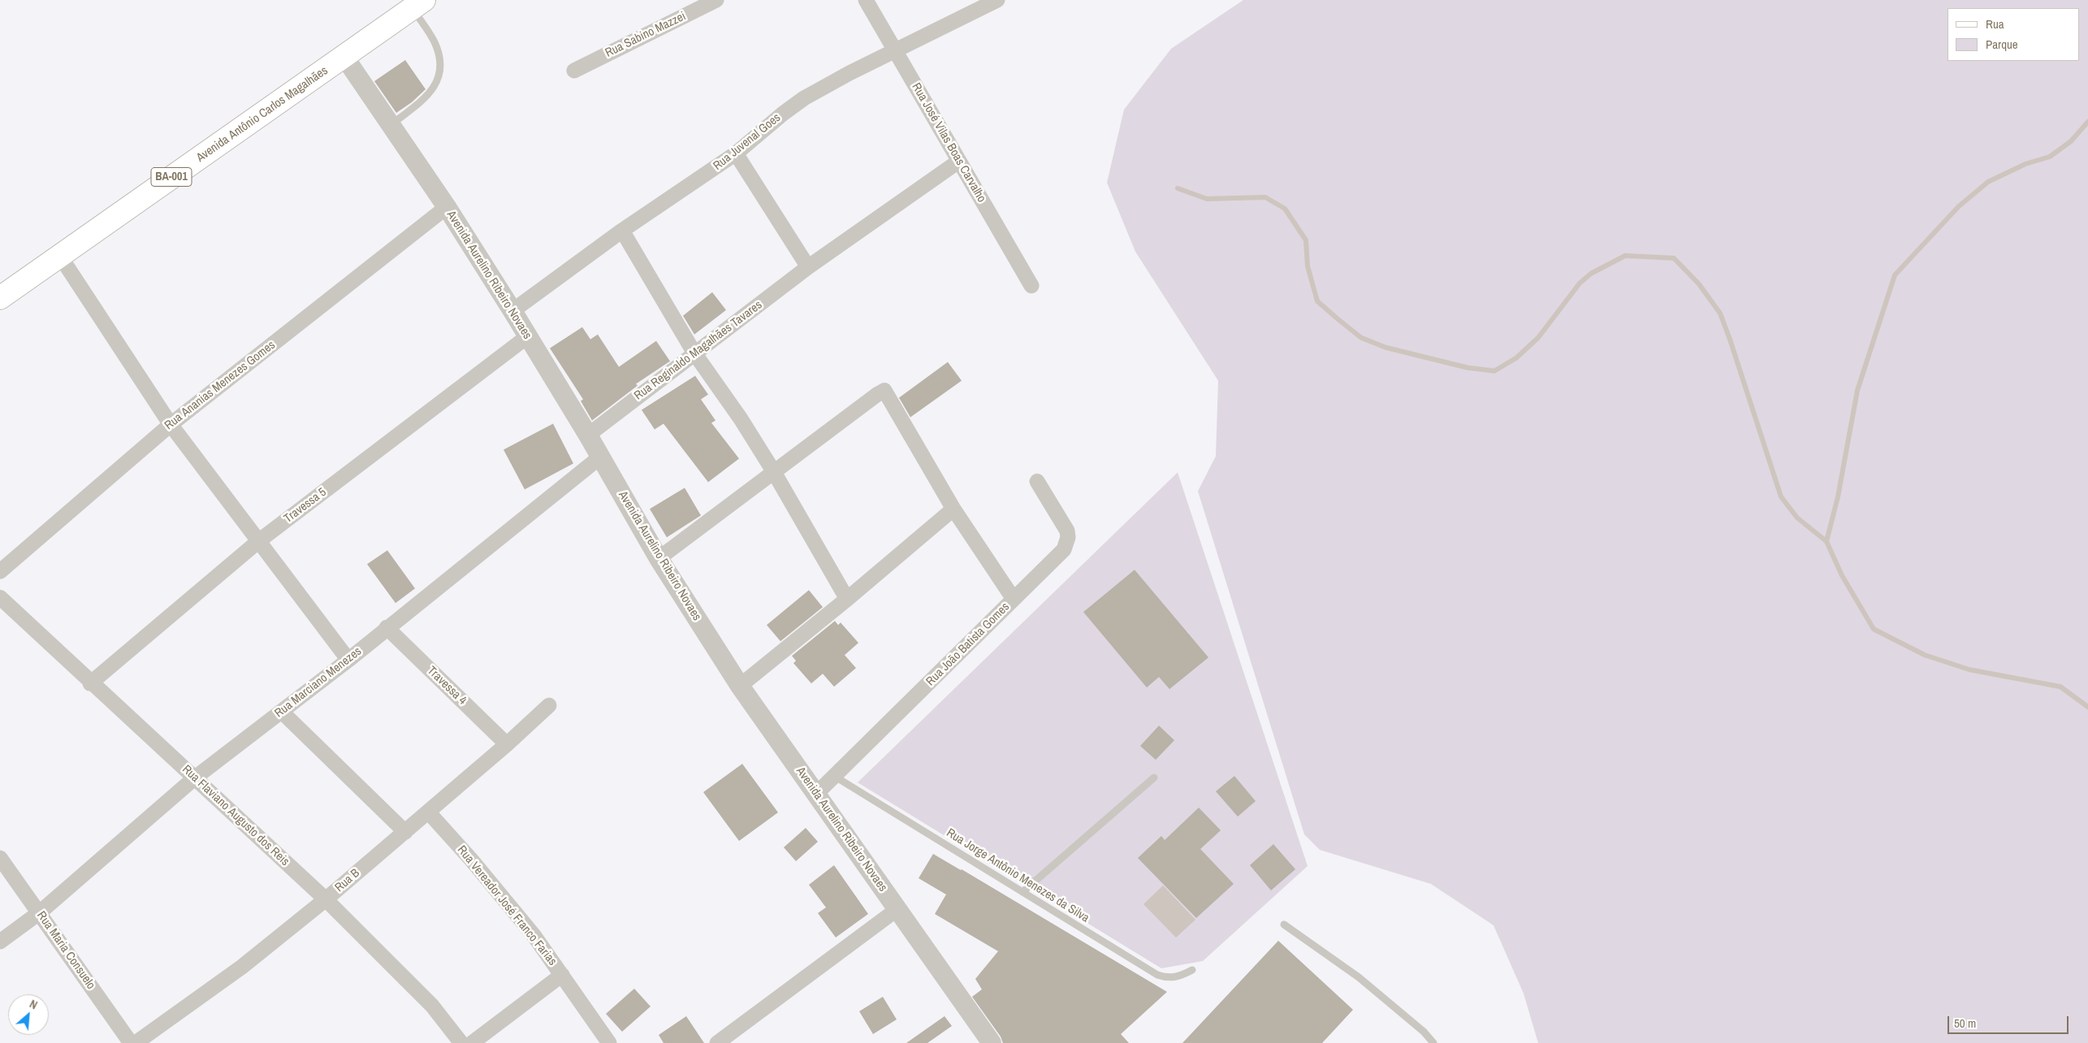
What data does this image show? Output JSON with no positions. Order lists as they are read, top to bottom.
{
  "streets": {
    "main road": ["Avenida Antônio Carlos Magalhães", "BA-001"],
    "street": [
      "Rua Sabino Mazzei",
      "Rua Juvenal Goes",
      "Rua José Vilas Boas Carvalho",
      "Avenida Aurelino Ribeiro Novaes",
      "Rua Reginaldo Magalhães Tavares",
      "Rua Ananias Menezes Gomes",
      "Travessa 5",
      "Rua João Batista Gomes",
      "Rua Marciano Menezes",
      "Travessa 4",
      "Rua Flaviano Augusto dos Reis",
      "Rua B",
      "Rua Vereador José Franco Farias",
      "Rua Maria Consuelo"
    ],
    "lane": ["Rua Jorge Antônio Menezes da Silva"]
  },
  "crossings": [
    ["Avenida Antônio Carlos Magalhães", "Avenida Aurelino Ribeiro Novaes"],
    ["Rua Juvenal Goes", "Rua José Vilas Boas Carvalho"],
    ["Rua Juvenal Goes", "Avenida Aurelino Ribeiro Novaes"],
    ["Rua José Vilas Boas Carvalho", "Rua Reginaldo Magalhães Tavares"],
    ["Avenida Aurelino Ribeiro Novaes", "Rua Reginaldo Magalhães Tavares"],
    ["Avenida Aurelino Ribeiro Novaes", "Rua Ananias Menezes Gomes"],
    ["Avenida Aurelino Ribeiro Novaes", "Travessa 5"],
    ["Avenida Aurelino Ribeiro Novaes", "Rua João Batista Gomes"],
    ["Avenida Aurelino Ribeiro Novaes", "Rua Marciano Menezes"],
    ["Travessa 5", "Rua Flaviano Augusto dos Reis"],
    ["Rua João Batista Gomes", "Rua Jorge Antônio Menezes da Silva"],
    ["Rua Marciano Menezes", "Travessa 4"],
    ["Rua Marciano Menezes", "Rua Flaviano Augusto dos Reis"],
    ["Rua Marciano Menezes", "Rua Maria Consuelo"],
    ["Travessa 4", "Rua B"],
    ["Rua Flaviano Augusto dos Reis", "Rua B"],
    ["Rua B", "Rua Vereador José Franco Farias"]
  ],
  "legend": ["Rua", "Parque"],
  "scale_bar": "50 m",
  "north": "top right"
}
